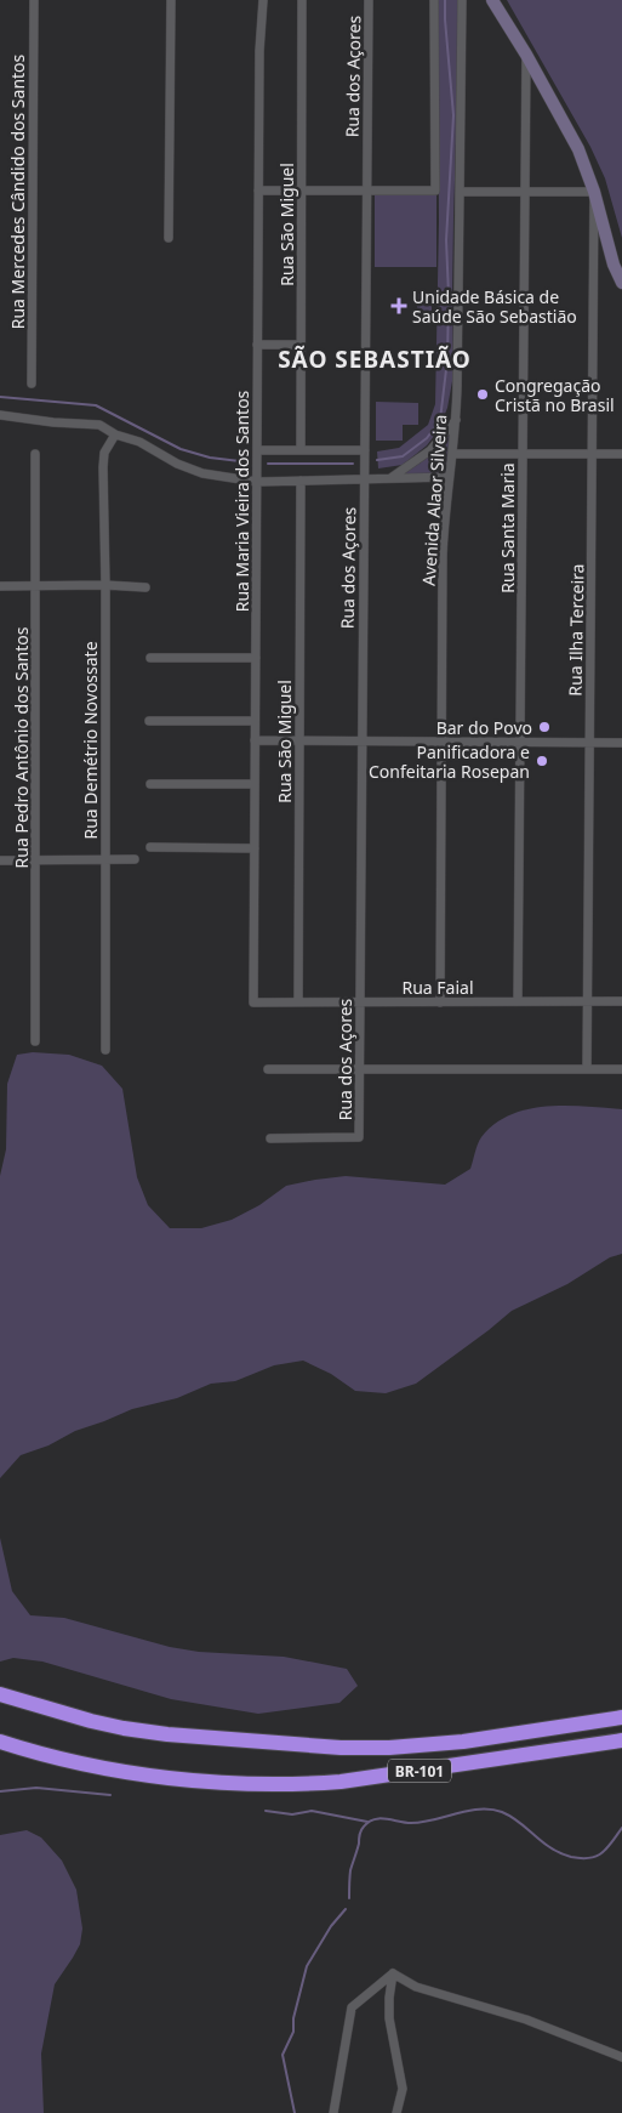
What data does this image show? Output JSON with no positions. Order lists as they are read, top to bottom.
{
  "streets": {
    "highway": ["BR-101"],
    "street": [
      "Rua dos Açores",
      "Rua Mercedes Cândido dos Santos",
      "Rua São Miguel",
      "Avenida Alaor Silveira",
      "Rua Maria Vieira dos Santos",
      "Rua Santa Maria",
      "Rua Ilha Terceira",
      "Rua Demétrio Novossate",
      "Rua Pedro Antônio dos Santos",
      "Rua Faial"
    ]
  },
  "crossings": [
    ["Rua dos Açores", "Rua Faial"],
    ["Rua São Miguel", "Rua Faial"],
    ["Avenida Alaor Silveira", "Rua Faial"],
    ["Rua Maria Vieira dos Santos", "Rua Faial"],
    ["Rua Santa Maria", "Rua Faial"],
    ["Rua Ilha Terceira", "Rua Faial"]
  ],
  "districts": ["SÃO SEBASTIÃO"],
  "places": {
    "health": ["Unidade Básica de Saúde São Sebastião"],
    "other": ["Congregação Cristã no Brasil", "Bar do Povo", "Panificadora e Confeitaria Rosepan"]
  }
}
